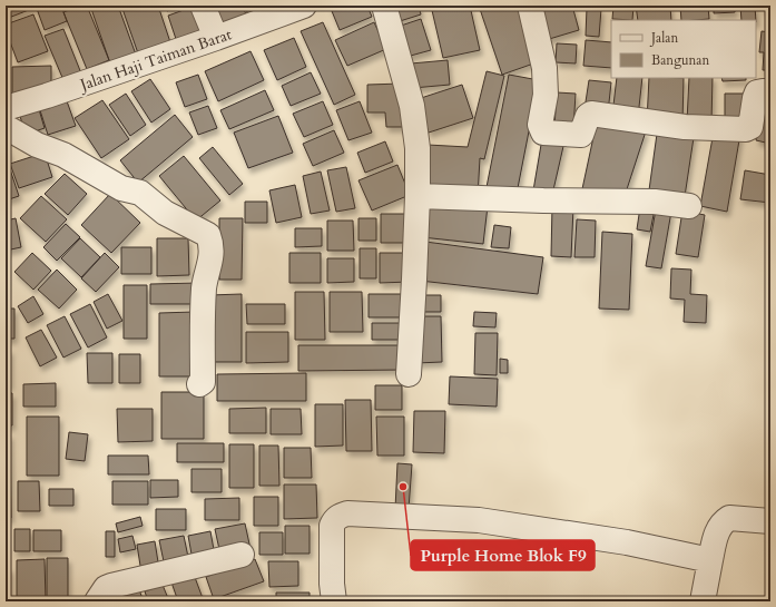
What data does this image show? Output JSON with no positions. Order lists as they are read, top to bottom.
{
  "streets": {
    "street": ["Jalan Haji Taiman Barat"]
  },
  "places": ["Purple Home Blok F9"],
  "legend": ["Jalan", "Bangunan"]
}
